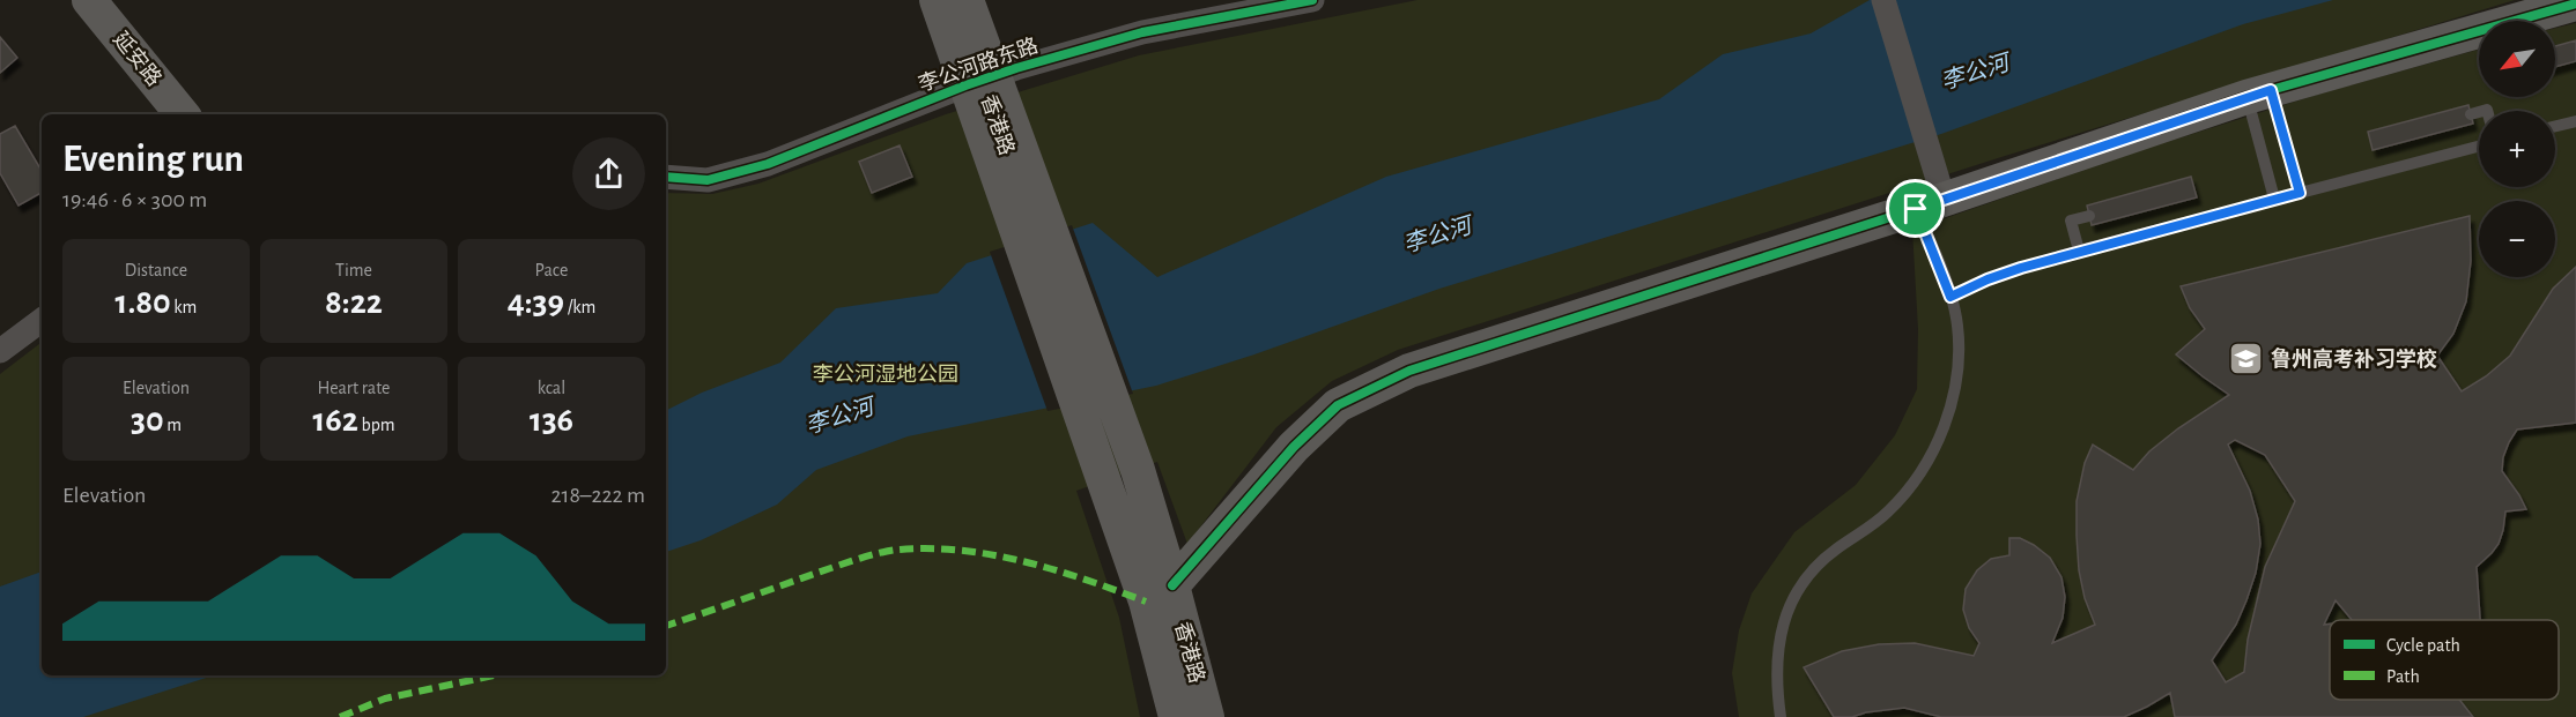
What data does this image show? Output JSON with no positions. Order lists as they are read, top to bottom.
{
  "streets": {
    "main road": ["延安路", "香港路"],
    "street": ["李公河路东路"]
  },
  "crossings": [
    ["李公河路东路", "香港路"]
  ],
  "water": ["李公河"],
  "parks": ["李公河湿地公园"],
  "places": {
    "school or university": ["鲁州高考补习学校"]
  },
  "legend": ["Cycle path", "Path"],
  "north": "bottom left",
  "page": {
    "map_buttons": ["+", "−"],
    "heading": ["Evening run", "19:46 · 6 × 300 m"],
    "stats": [
      ["Distance", "1.80 km"],
      ["Time", "8:22"],
      ["Pace", "4:39 /km"],
      ["Elevation", "30 m"],
      ["Heart rate", "162 bpm"],
      ["kcal", "136"]
    ],
    "chart": ["Elevation", "218–222 m"]
  }
}
